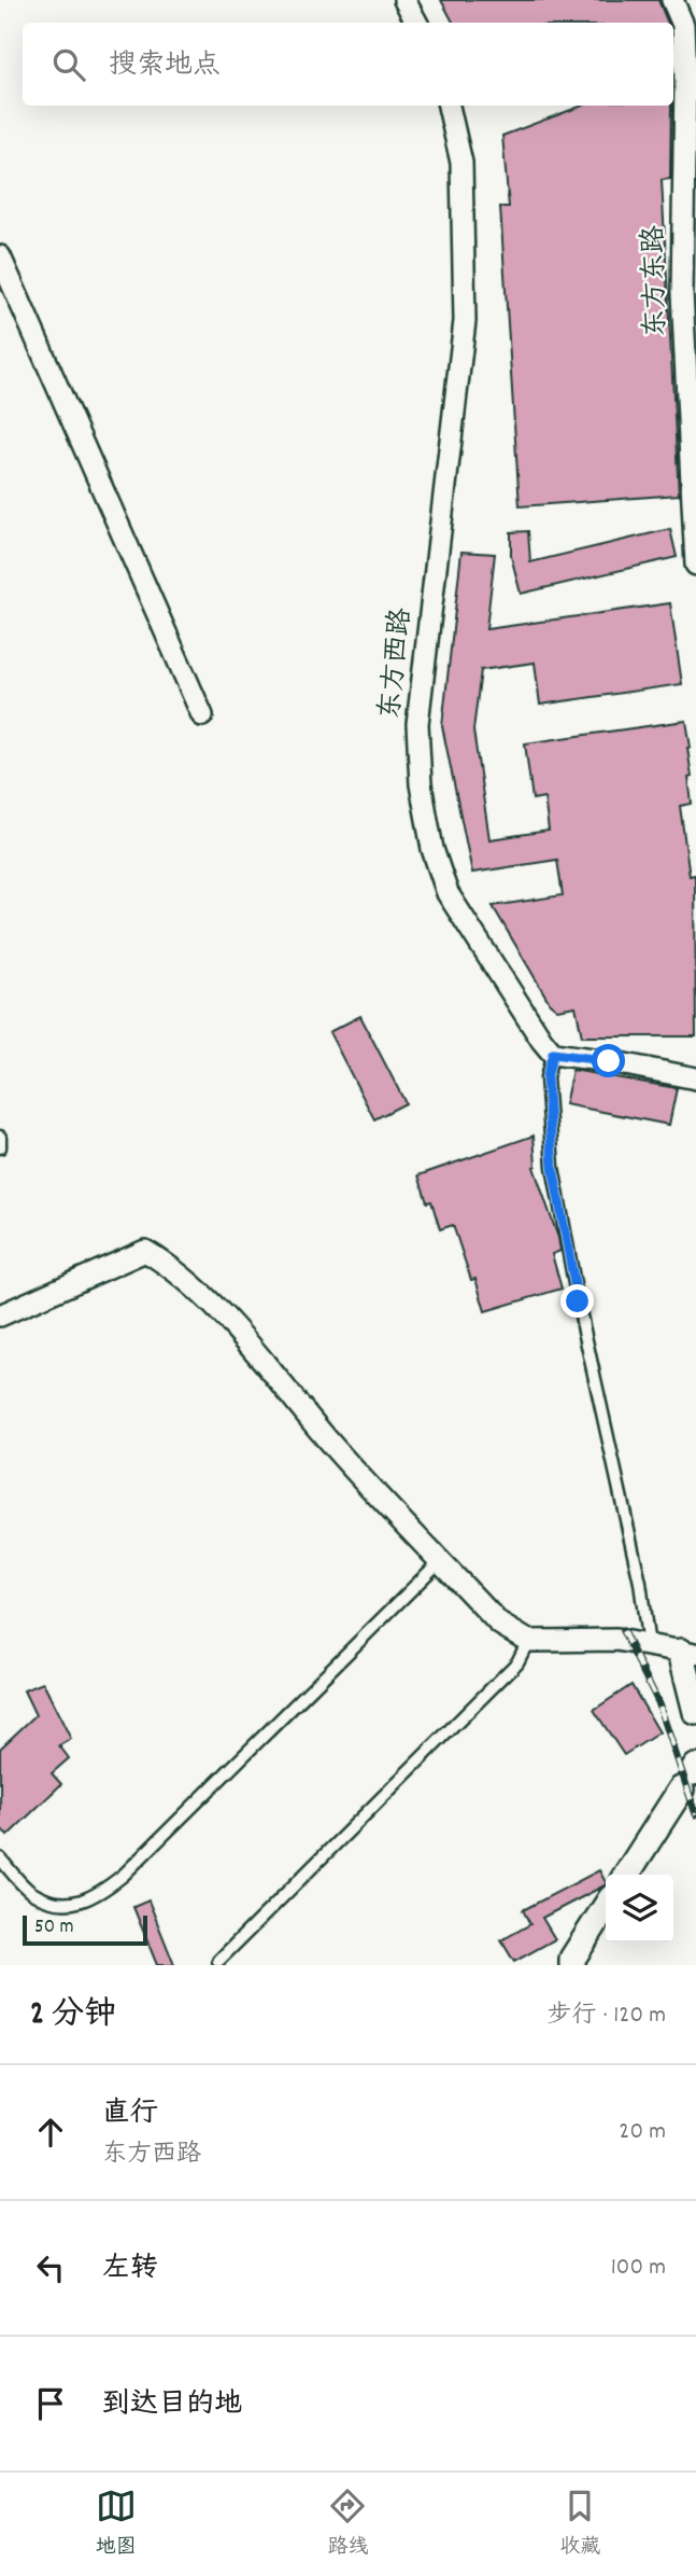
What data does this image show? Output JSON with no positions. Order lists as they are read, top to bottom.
{
  "streets": {
    "street": ["东方东路", "东方西路"]
  },
  "scale_bar": "50 m",
  "page": {
    "search": "搜索地点",
    "scale": "50 m",
    "heading": ["2 分钟", "步行 · 120 m"],
    "list": [
      ["直行", "东方西路", "20 m"],
      ["左转", "100 m"],
      "到达目的地"
    ],
    "nav": ["地图", "路线", "收藏"]
  }
}
